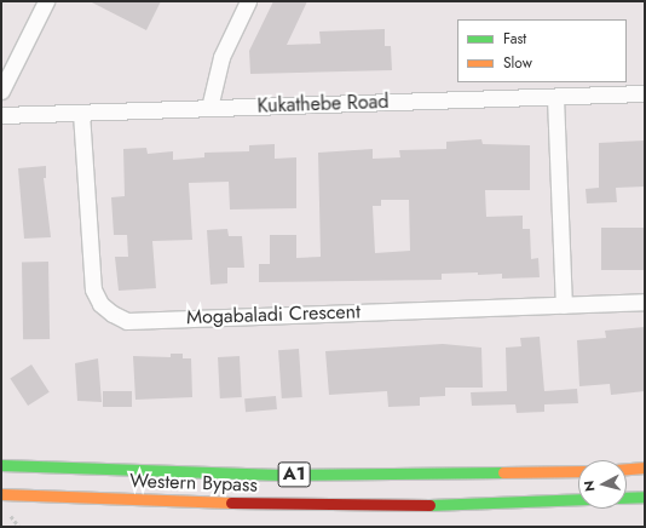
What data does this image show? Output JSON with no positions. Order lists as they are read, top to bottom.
{
  "streets": {
    "highway": ["A1", "Western Bypass"],
    "street": ["Kukathebe Road", "Mogabaladi Crescent"]
  },
  "crossings": [
    ["Kukathebe Road", "Mogabaladi Crescent"]
  ],
  "legend": ["Fast", "Slow"],
  "north": "left"
}
